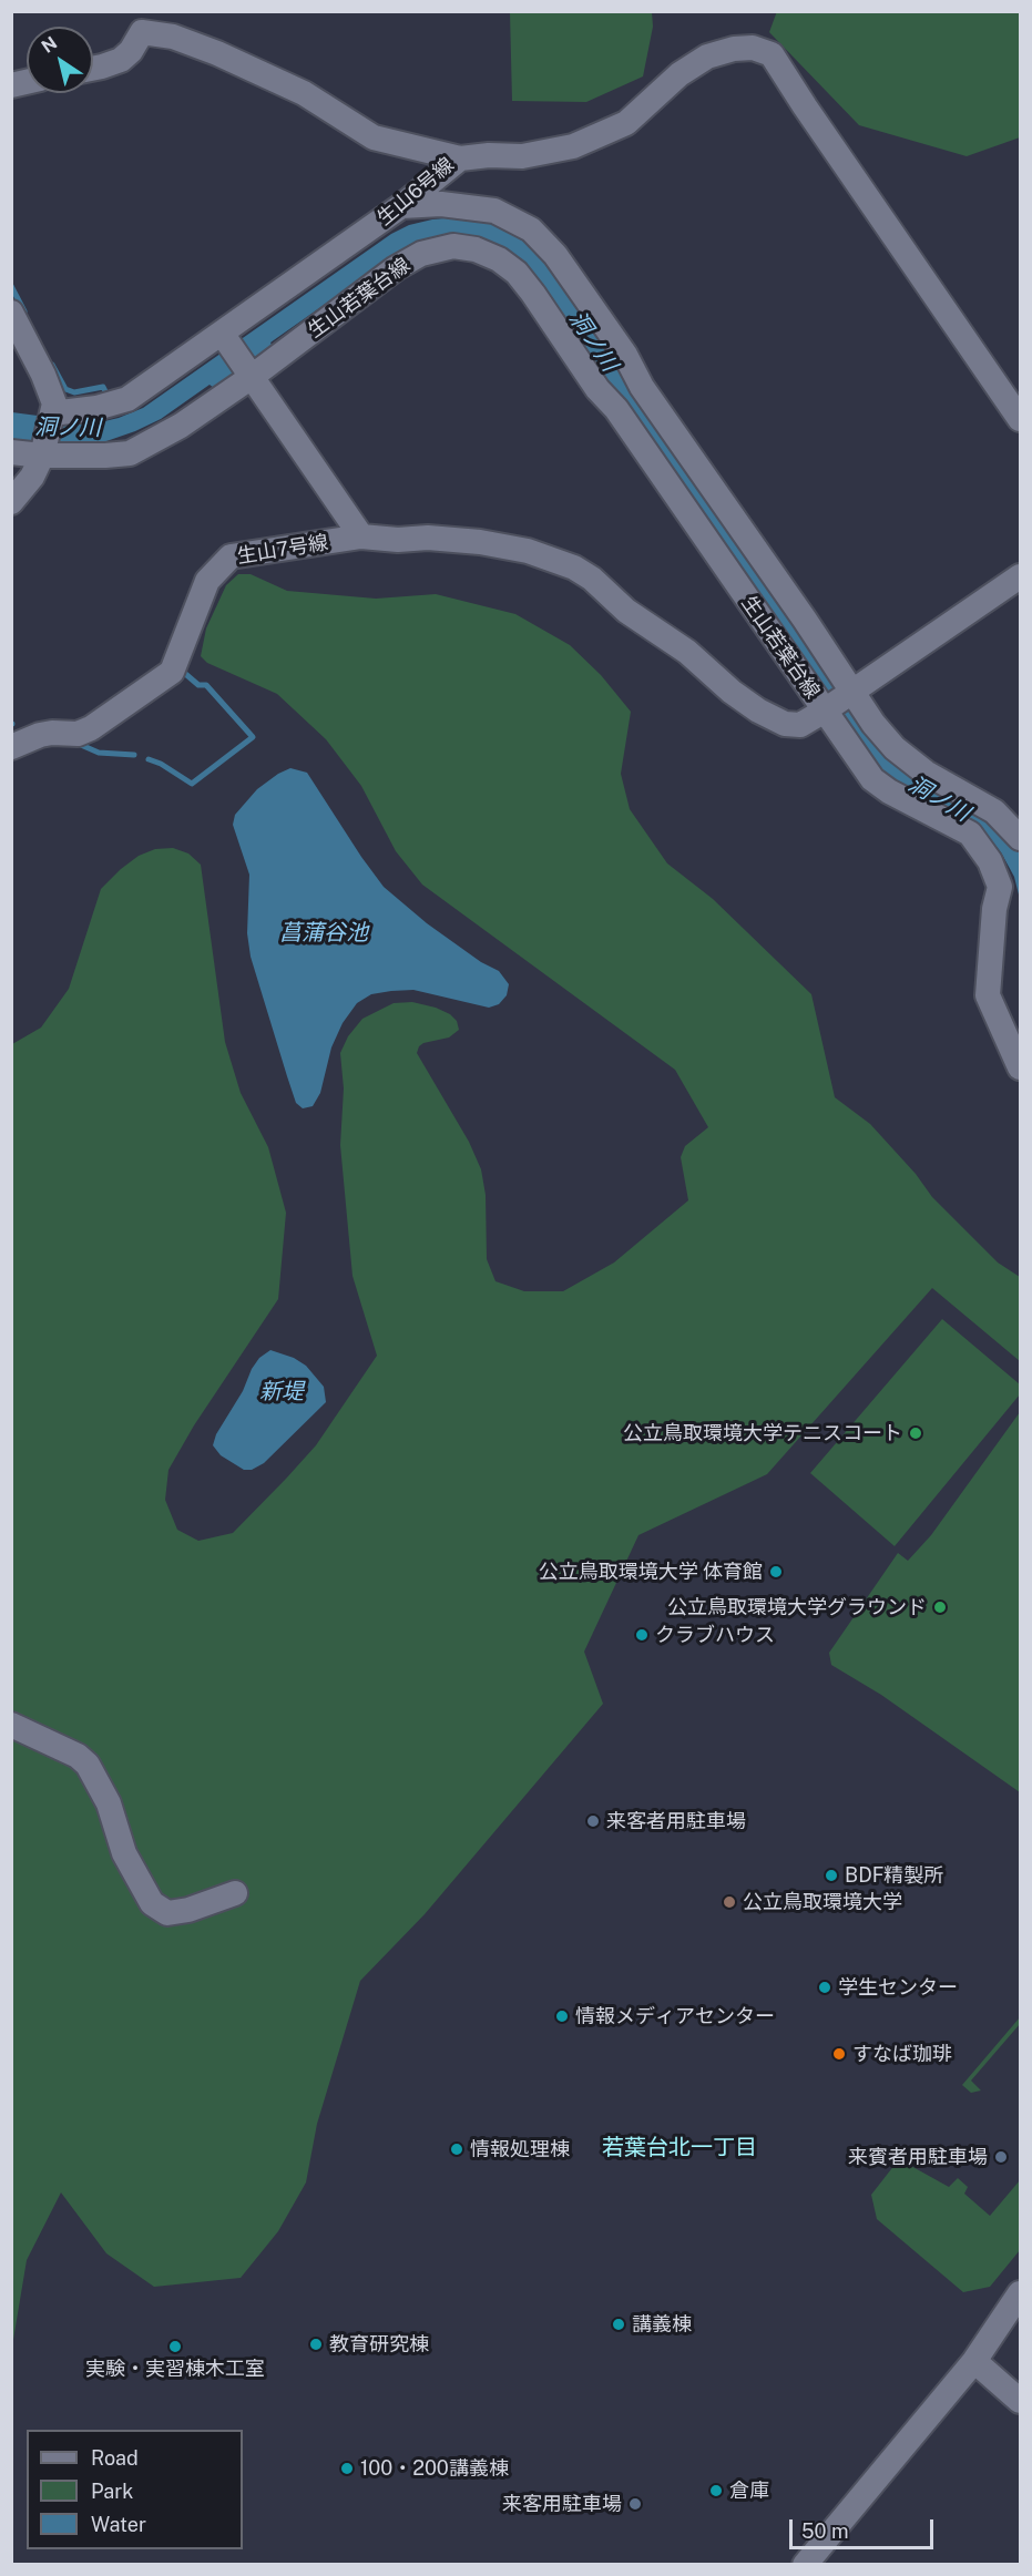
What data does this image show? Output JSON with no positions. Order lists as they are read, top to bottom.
{
  "streets": {
    "street": ["生山6号線", "生山若葉台線", "生山7号線"]
  },
  "crossings": [
    ["生山6号線", "生山7号線"],
    ["生山若葉台線", "生山7号線"]
  ],
  "districts": ["若葉台北一丁目"],
  "water": ["洞ノ川", "菖蒲谷池", "新堤"],
  "places": [
    "公立鳥取環境大学テニスコート",
    "公立鳥取環境大学 体育館",
    "公立鳥取環境大学グラウンド",
    "クラブハウス",
    "来客者用駐車場",
    "BDF精製所",
    "公立鳥取環境大学",
    "学生センター",
    "情報メディアセンター",
    "すなば珈琲",
    "情報処理棟",
    "来賓者用駐車場",
    "講義棟",
    "教育研究棟",
    "実験・実習棟木工室",
    "100・200講義棟",
    "倉庫",
    "来客用駐車場"
  ],
  "legend": ["Road", "Park", "Water"],
  "scale_bar": "50 m",
  "north": "top left"
}
